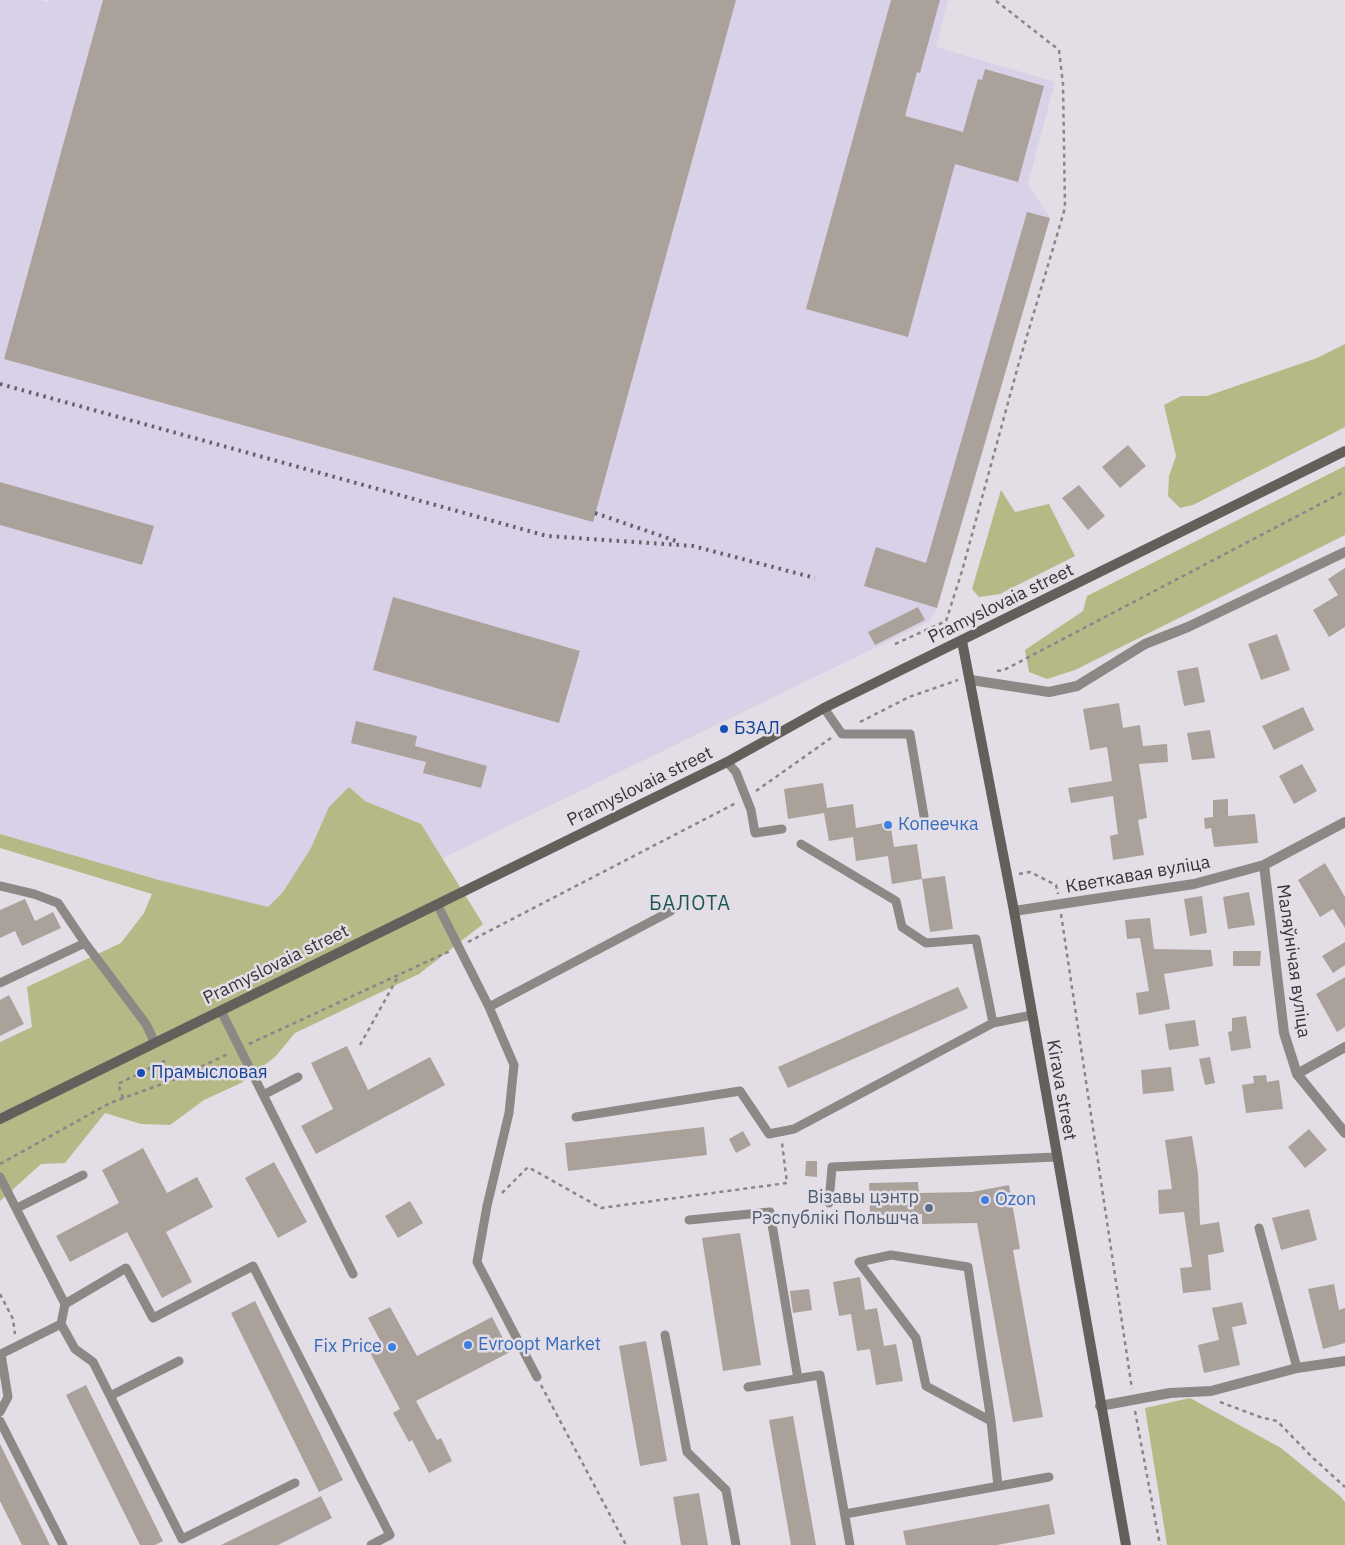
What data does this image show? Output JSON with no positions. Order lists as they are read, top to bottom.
{
  "streets": {
    "main road": ["Pramyslovaia street", "Kirava street"],
    "street": ["Кветкавая вуліца", "Маляўнічая вуліца"]
  },
  "crossings": [
    ["Pramyslovaia street", "Kirava street"],
    ["Кветкавая вуліца", "Маляўнічая вуліца"],
    ["Кветкавая вуліца", "Kirava street"]
  ],
  "districts": ["БАЛОТА"],
  "places": [
    "БЗАЛ",
    "Копеечка",
    "Прамысловая",
    "Ozon",
    "Візавы цэнтр Рэспублікі Польшча",
    "Evroopt Market",
    "Fix Price"
  ]
}
